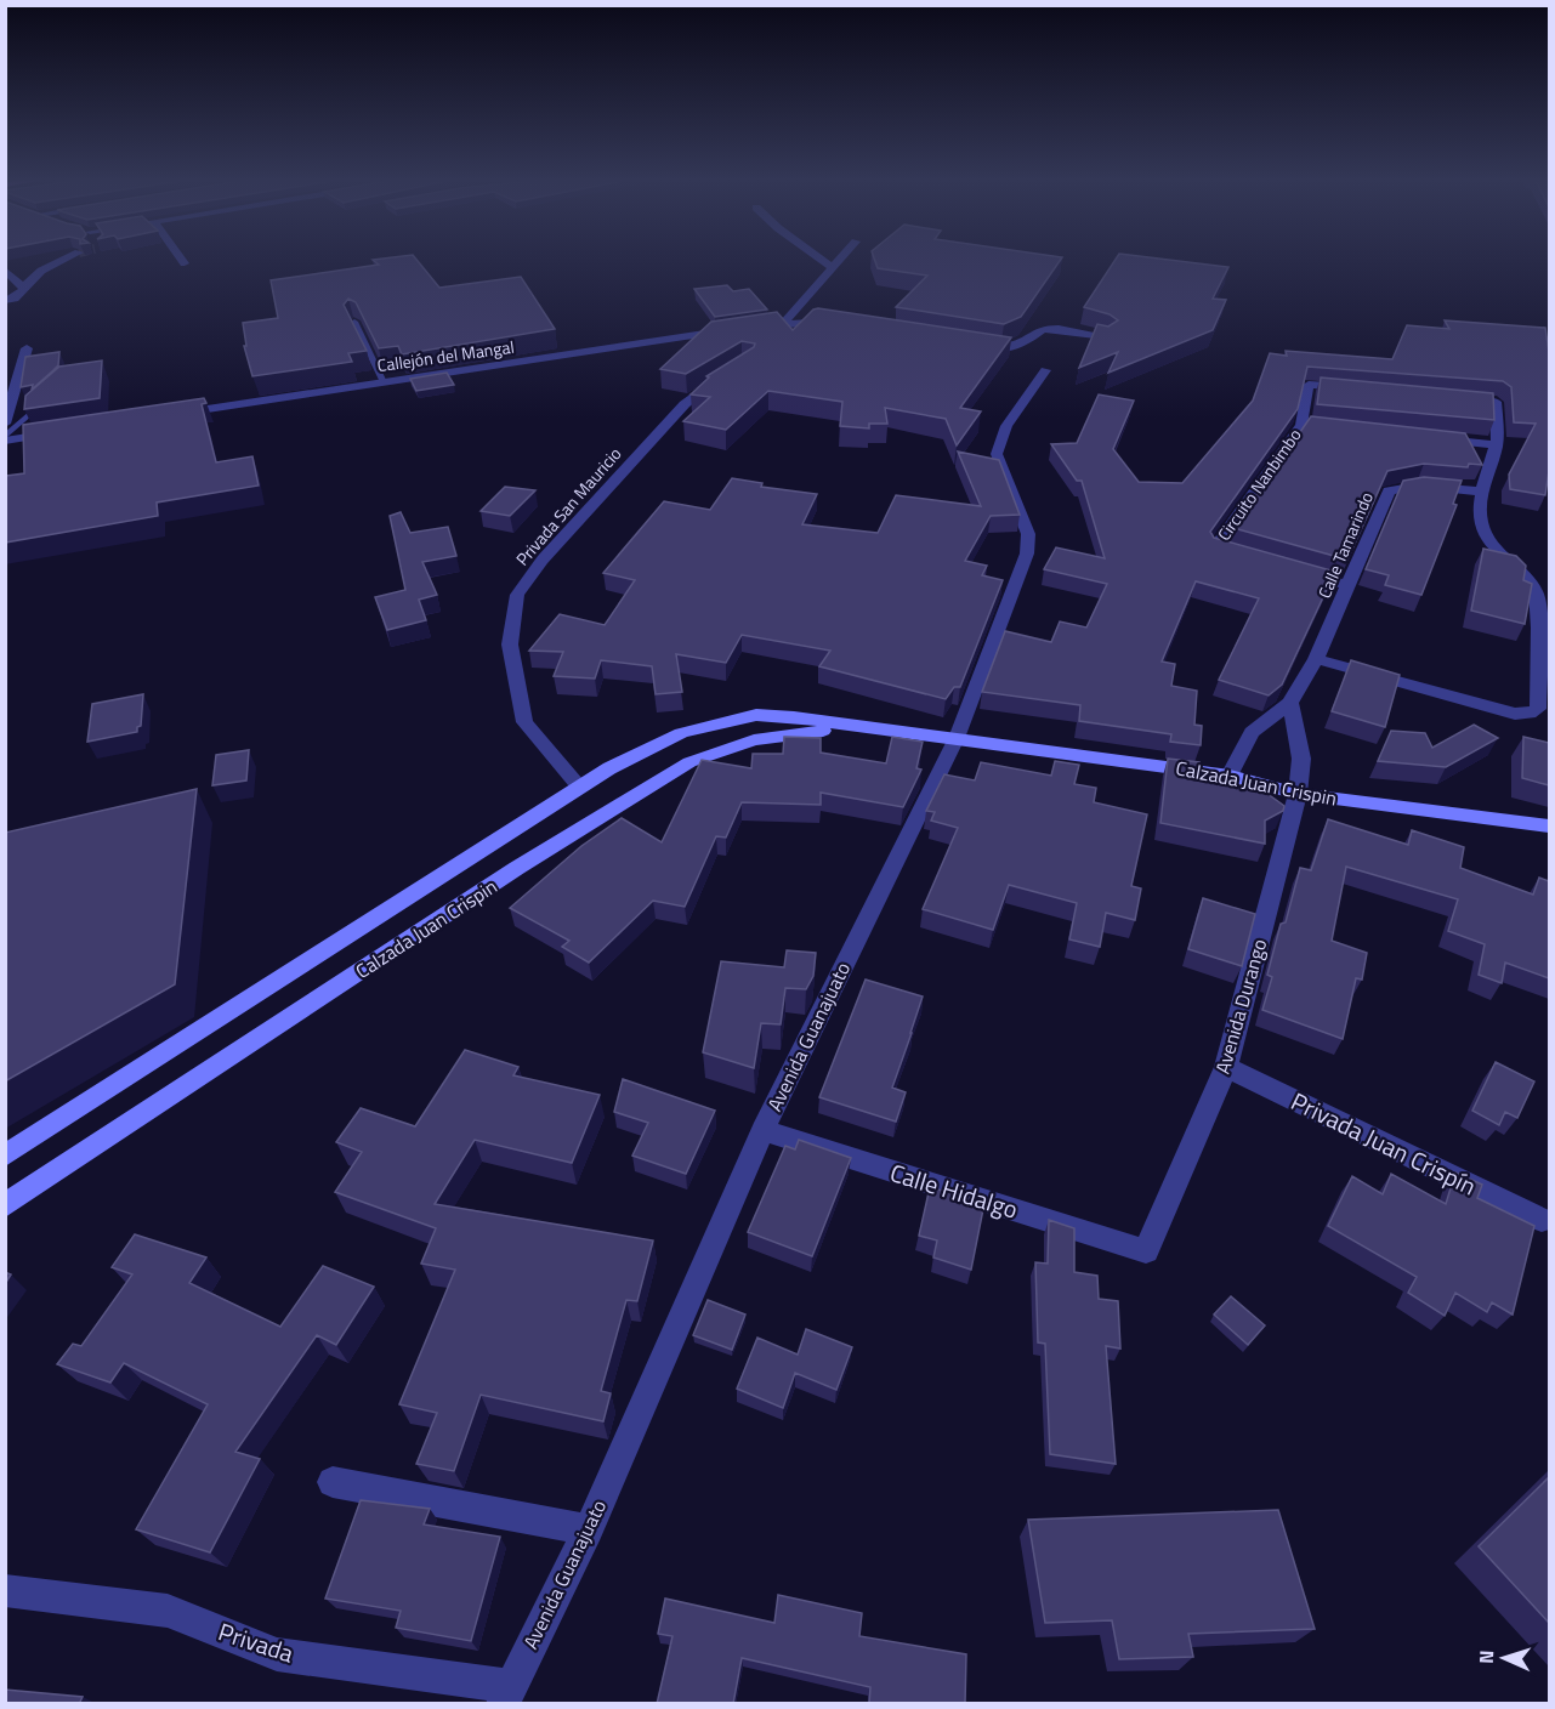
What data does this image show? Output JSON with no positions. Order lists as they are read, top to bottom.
{
  "streets": {
    "main road": ["Calzada Juan Crispin"],
    "street": [
      "Callejón del Mangal",
      "Circuito Nanbimbo",
      "Privada San Mauricio",
      "Calle Tamarindo",
      "Avenida Durango",
      "Avenida Guanajuato",
      "Privada Juan Crispín",
      "Calle Hidalgo",
      "Privada"
    ]
  },
  "crossings": [
    ["Privada San Mauricio", "Calzada Juan Crispin"],
    ["Calzada Juan Crispin", "Avenida Durango"],
    ["Calzada Juan Crispin", "Avenida Guanajuato"],
    ["Avenida Durango", "Privada Juan Crispín"],
    ["Avenida Durango", "Calle Hidalgo"],
    ["Avenida Guanajuato", "Calle Hidalgo"],
    ["Avenida Guanajuato", "Privada"]
  ],
  "north": "left"
}
